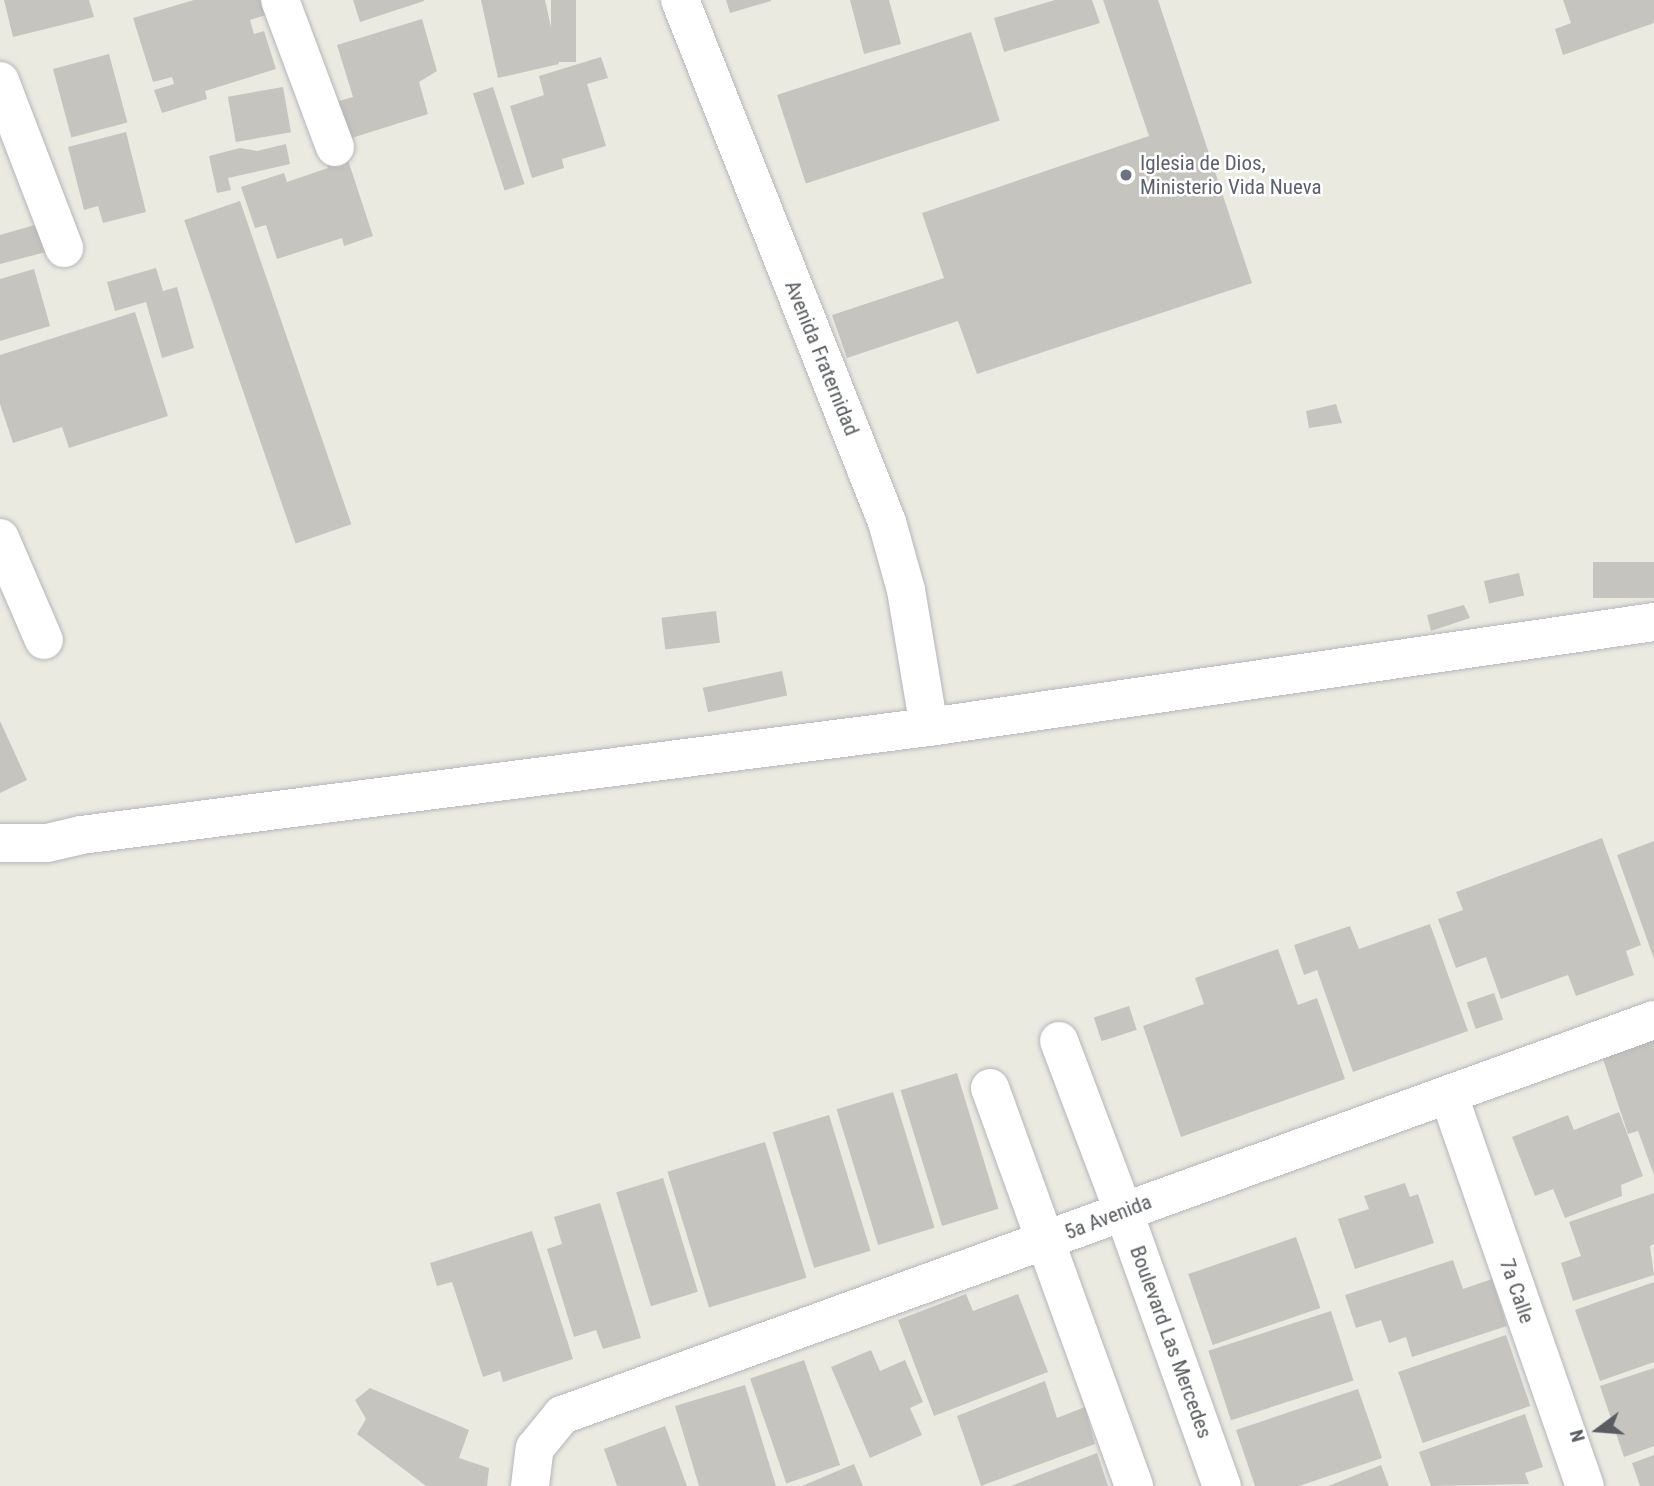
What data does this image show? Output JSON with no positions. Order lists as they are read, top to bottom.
{
  "streets": {
    "street": [
      "Avenida Fraternidad",
      "5a Avenida",
      "7a Calle",
      "Boulevard Las Mercedes"
    ]
  },
  "crossings": [
    ["5a Avenida", "7a Calle"],
    ["5a Avenida", "Boulevard Las Mercedes"]
  ],
  "places": ["Iglesia de Dios, Ministerio Vida Nueva"],
  "north": "left"
}
